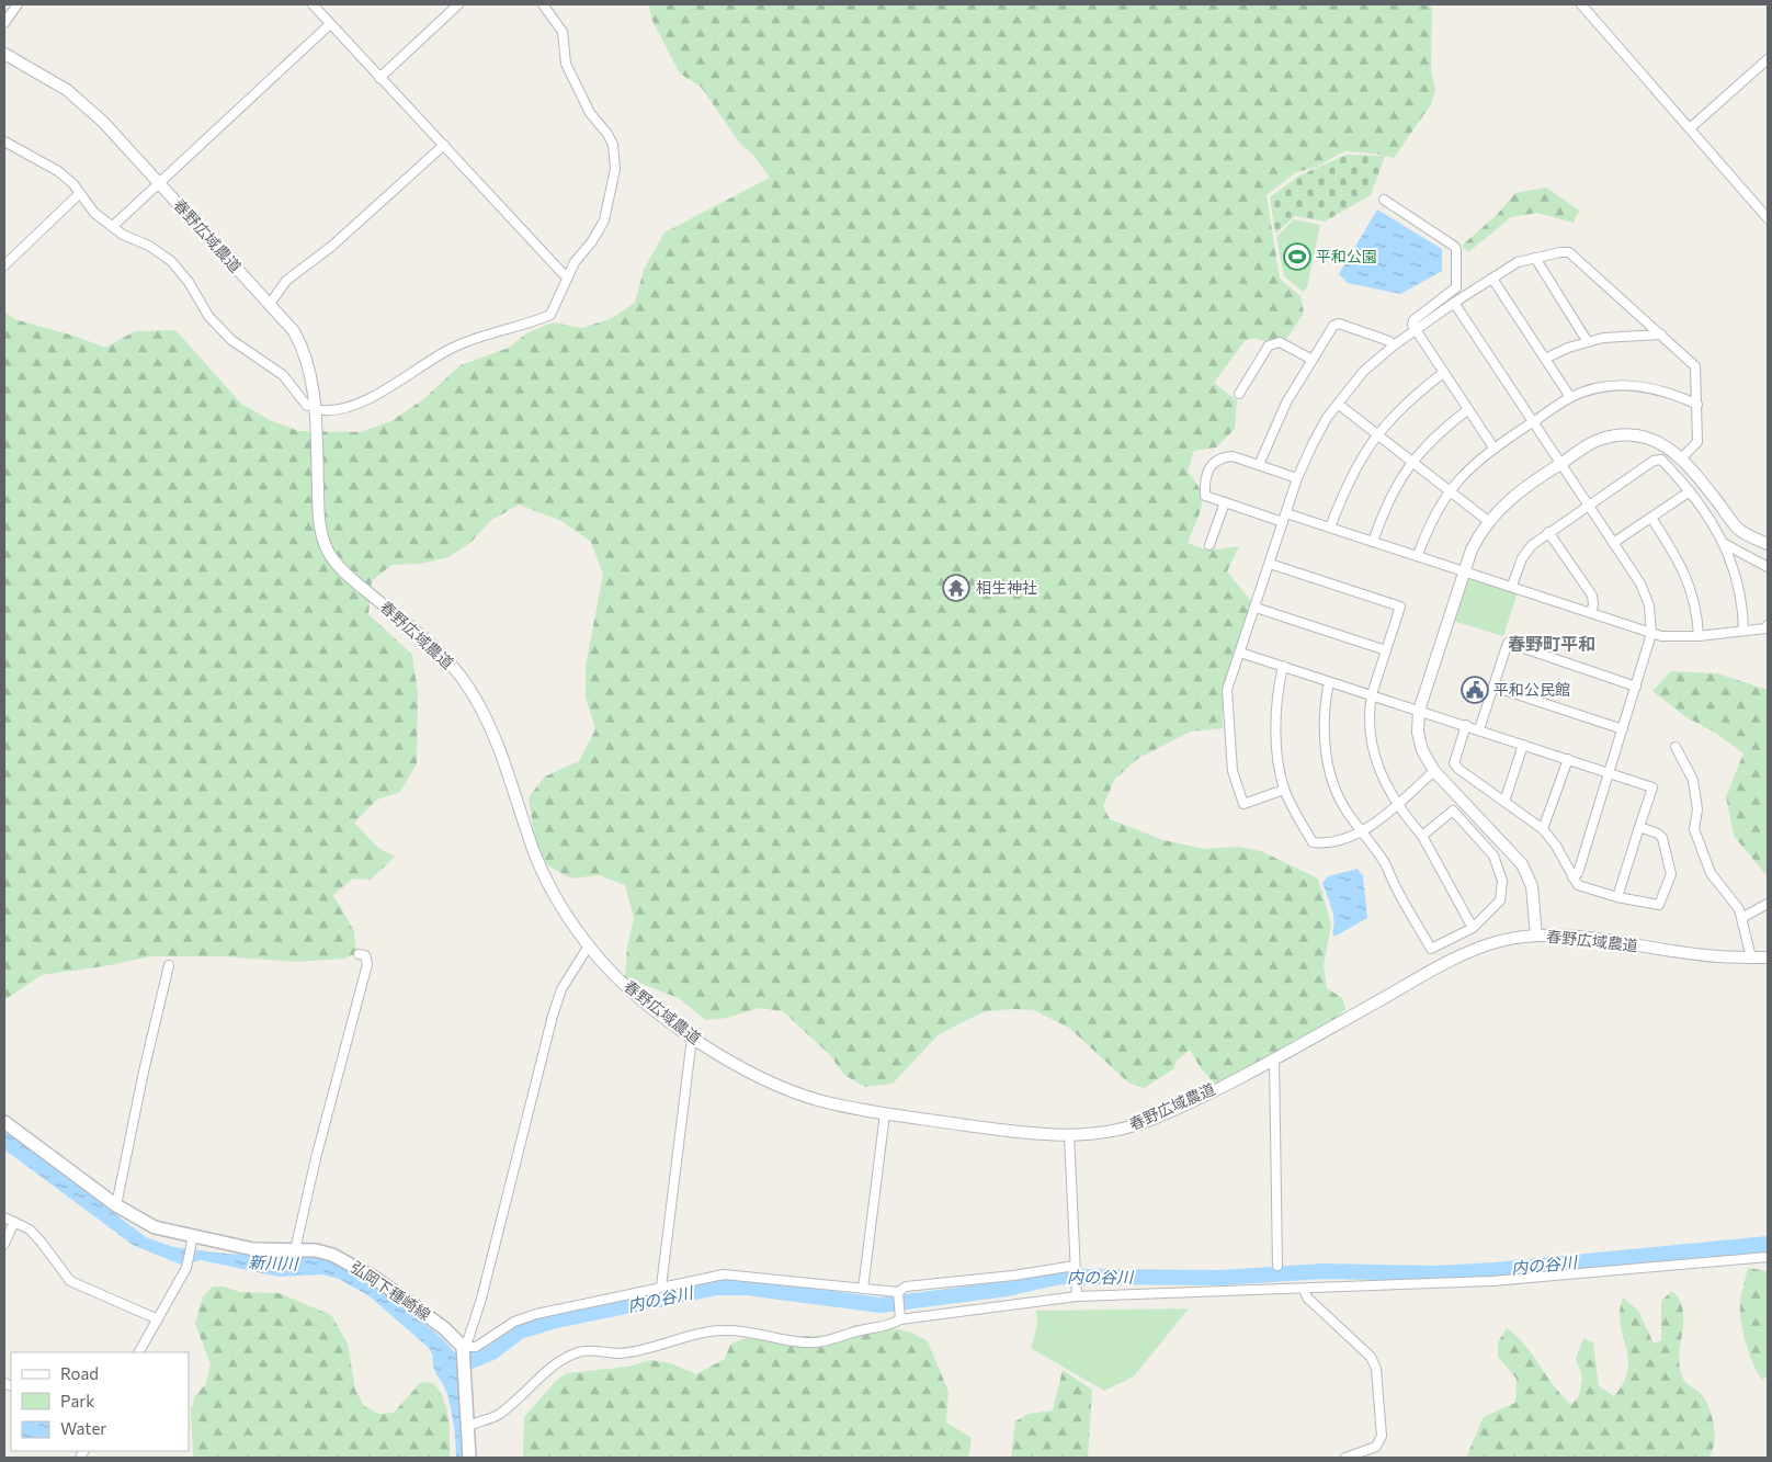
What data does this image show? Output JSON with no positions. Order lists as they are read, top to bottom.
{
  "streets": {
    "main road": ["弘岡下種崎線"],
    "street": ["春野広域農道"]
  },
  "districts": ["春野町平和"],
  "water": ["新川川", "内の谷川"],
  "places": {
    "sports": ["平和公園"],
    "temple": ["相生神社"],
    "public building": ["平和公民館"]
  },
  "legend": ["Road", "Park", "Water"]
}
